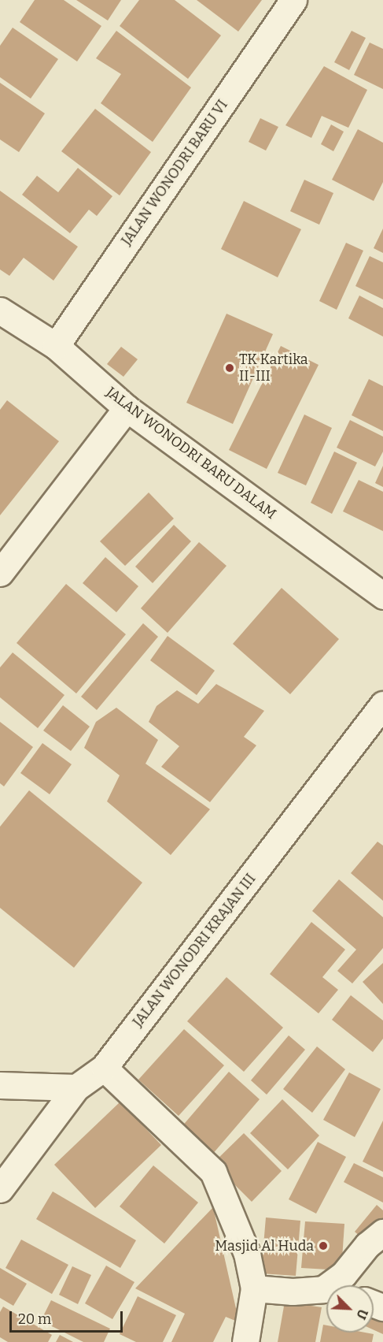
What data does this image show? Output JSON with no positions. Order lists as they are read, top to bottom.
{
  "streets": {
    "street": ["JALAN WONODRI BARU VI", "JALAN WONODRI BARU DALAM", "JALAN WONODRI KRAJAN III"]
  },
  "crossings": [
    ["JALAN WONODRI BARU VI", "JALAN WONODRI BARU DALAM"]
  ],
  "places": ["TK Kartika II-III", "Masjid Al Huda"],
  "scale_bar": "20 m",
  "north": "bottom right"
}
